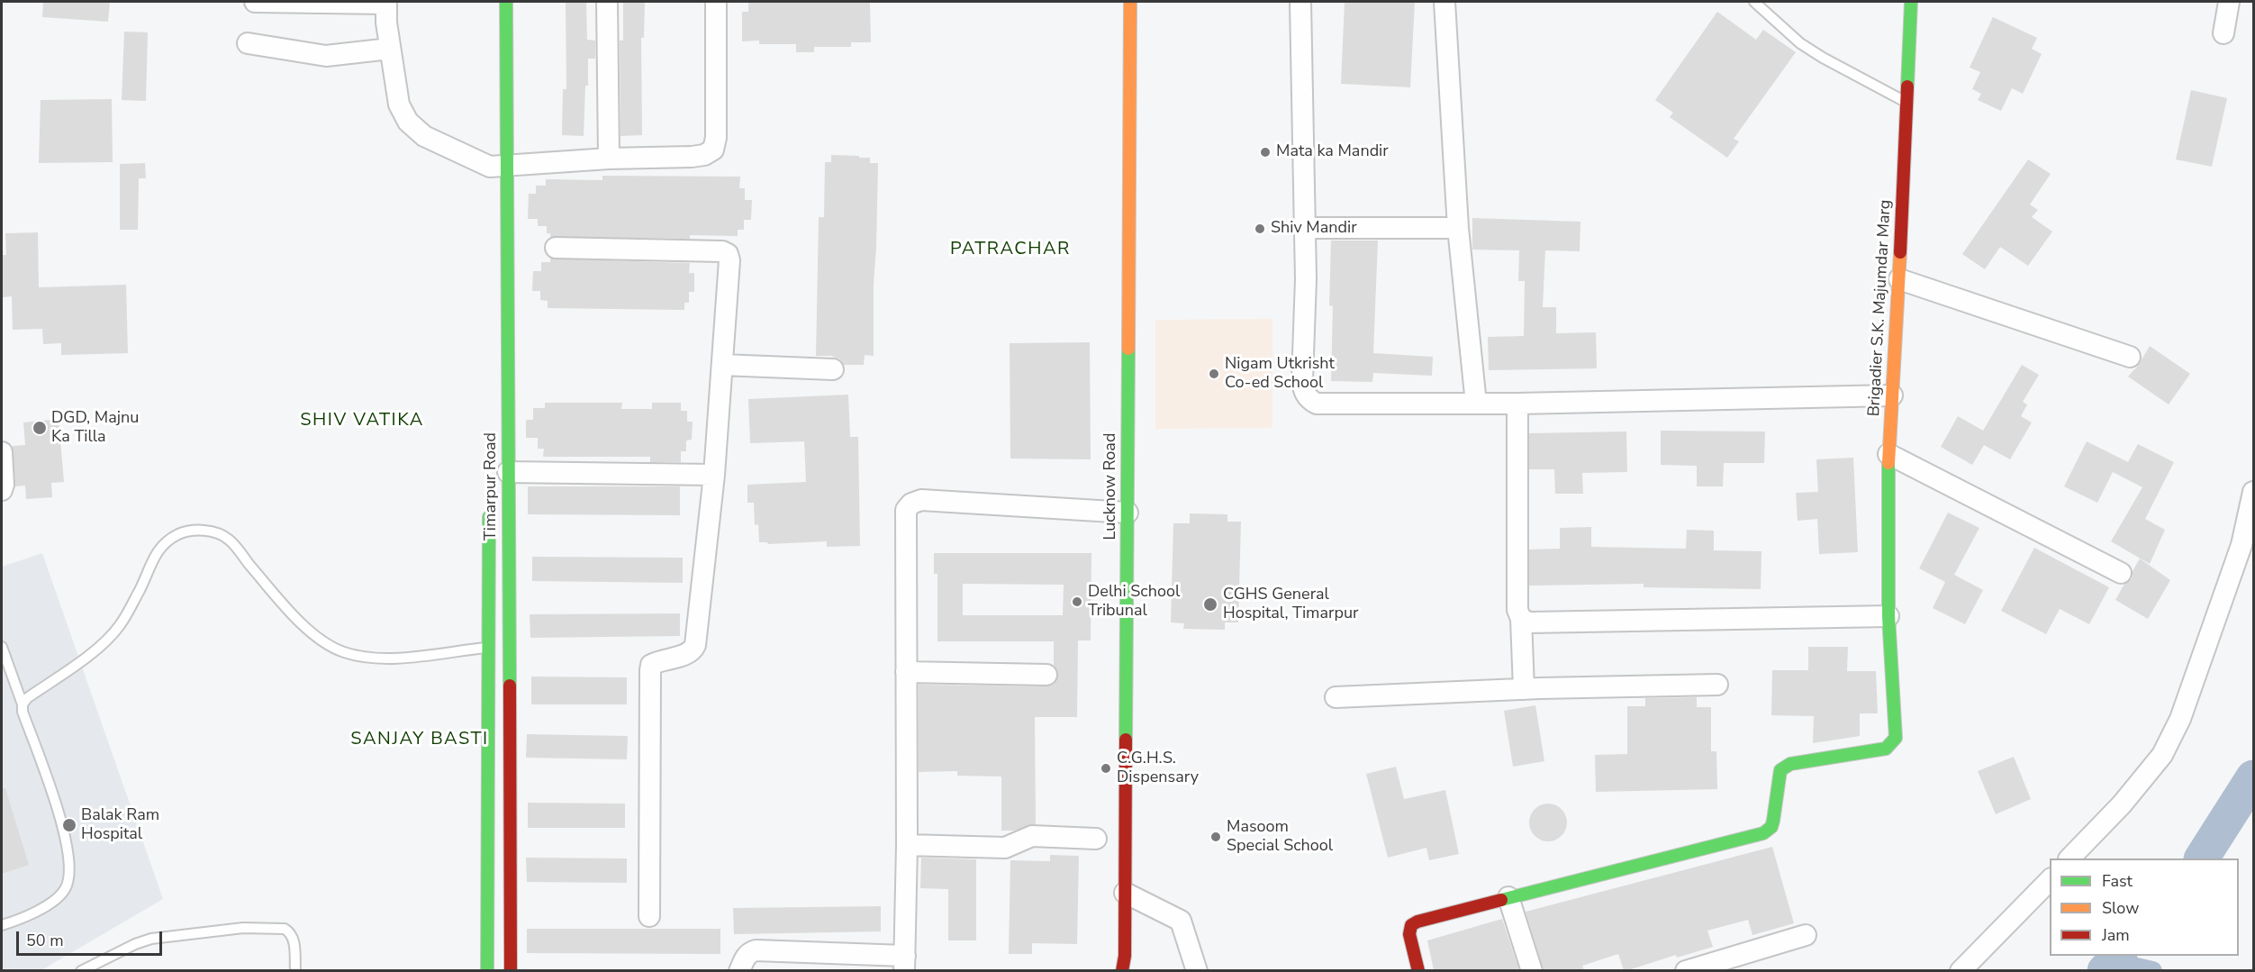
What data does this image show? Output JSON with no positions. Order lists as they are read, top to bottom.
{
  "streets": {
    "street": ["Brigadier S.K. Majumdar Marg", "Timarpur Road", "Lucknow Road"]
  },
  "districts": ["PATRACHAR", "SHIV VATIKA", "SANJAY BASTI"],
  "places": [
    "Mata ka Mandir",
    "Shiv Mandir",
    "Nigam Utkrisht Co-ed School",
    "DGD, Majnu Ka Tilla",
    "Delhi School Tribunal",
    "CGHS General Hospital, Timarpur",
    "C.G.H.S. Dispensary",
    "Balak Ram Hospital",
    "Masoom Special School"
  ],
  "legend": ["Fast", "Slow", "Jam"],
  "scale_bar": "50 m"
}
